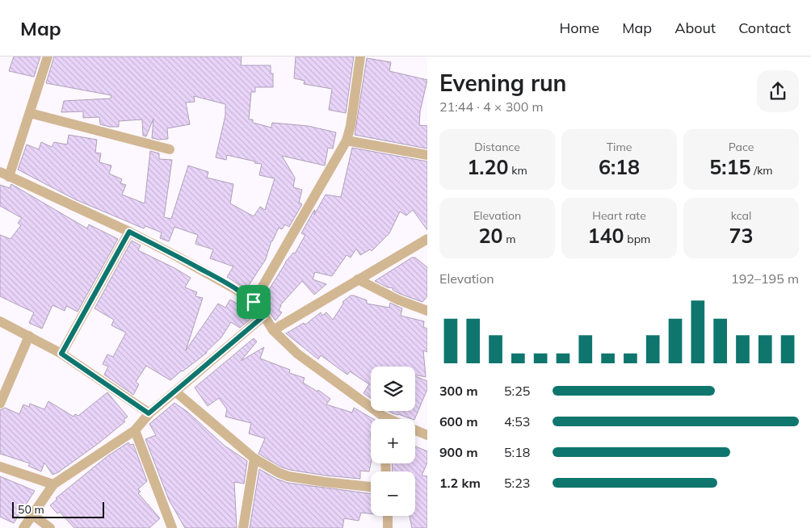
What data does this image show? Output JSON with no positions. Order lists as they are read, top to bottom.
{
  "scale_bar": "50 m",
  "page": {
    "header": "Map",
    "nav": [
      "Home",
      "Map",
      "About",
      "Contact"
    ],
    "heading": ["Evening run", "21:44 · 4 × 300 m"],
    "stats": [
      ["Distance", "1.20 km"],
      ["Time", "6:18"],
      ["Pace", "5:15 /km"],
      ["Elevation", "20 m"],
      ["Heart rate", "140 bpm"],
      ["kcal", "73"]
    ],
    "chart": ["Elevation", "192–195 m"],
    "map_buttons": ["+", "−"],
    "list": [
      {
        "name": "300 m",
        "note": "5:25"
      },
      {
        "name": "600 m",
        "note": "4:53"
      },
      {
        "name": "900 m",
        "note": "5:18"
      },
      {
        "name": "1.2 km",
        "note": "5:23"
      }
    ],
    "scale": "50 m"
  }
}
